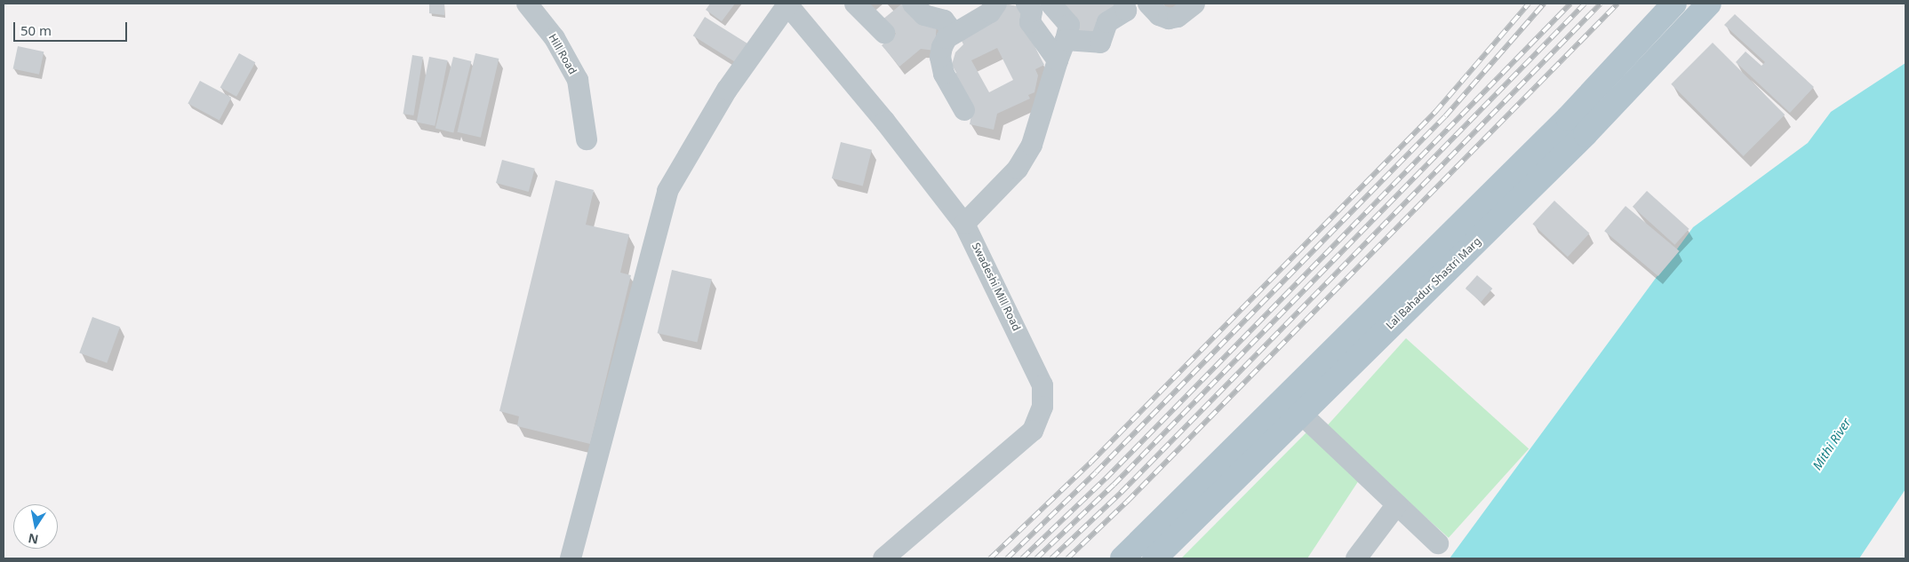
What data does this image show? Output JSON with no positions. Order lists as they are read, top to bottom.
{
  "streets": {
    "main road": ["Lal Bahadur Shastri Marg"],
    "street": ["Hill Road", "Swadeshi Mill Road"]
  },
  "water": ["Mithi River"],
  "scale_bar": "50 m",
  "north": "bottom"
}
